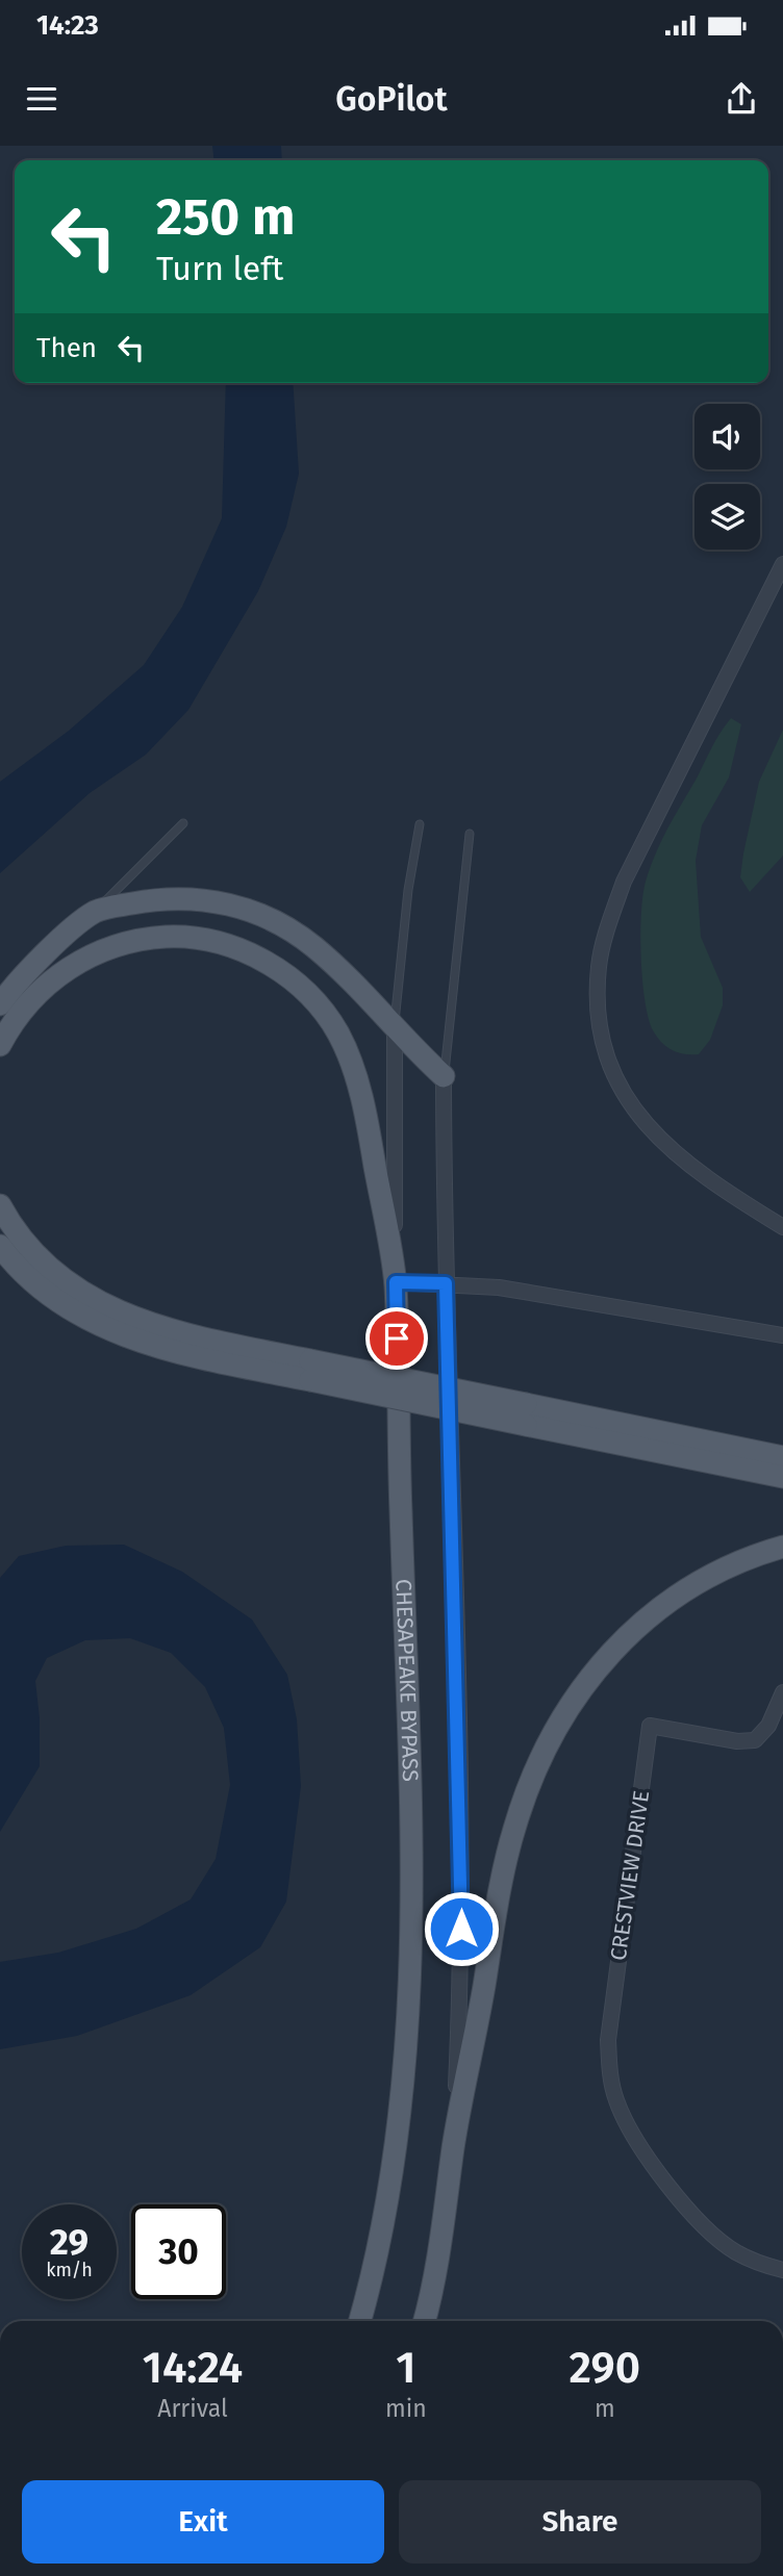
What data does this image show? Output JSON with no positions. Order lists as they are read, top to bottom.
{
  "streets": {
    "main road": ["CHESAPEAKE BYPASS"],
    "street": ["CRESTVIEW DRIVE"]
  },
  "page": {
    "status": "14:23",
    "header": "GoPilot",
    "turn": ["250 m", "Turn left"],
    "then": "Then",
    "speed": "29 km/h",
    "limit": "30",
    "eta": [
      "14:24",
      "Arrival",
      "1",
      "min",
      "290",
      "m"
    ],
    "buttons": ["Exit", "Share"]
  }
}
